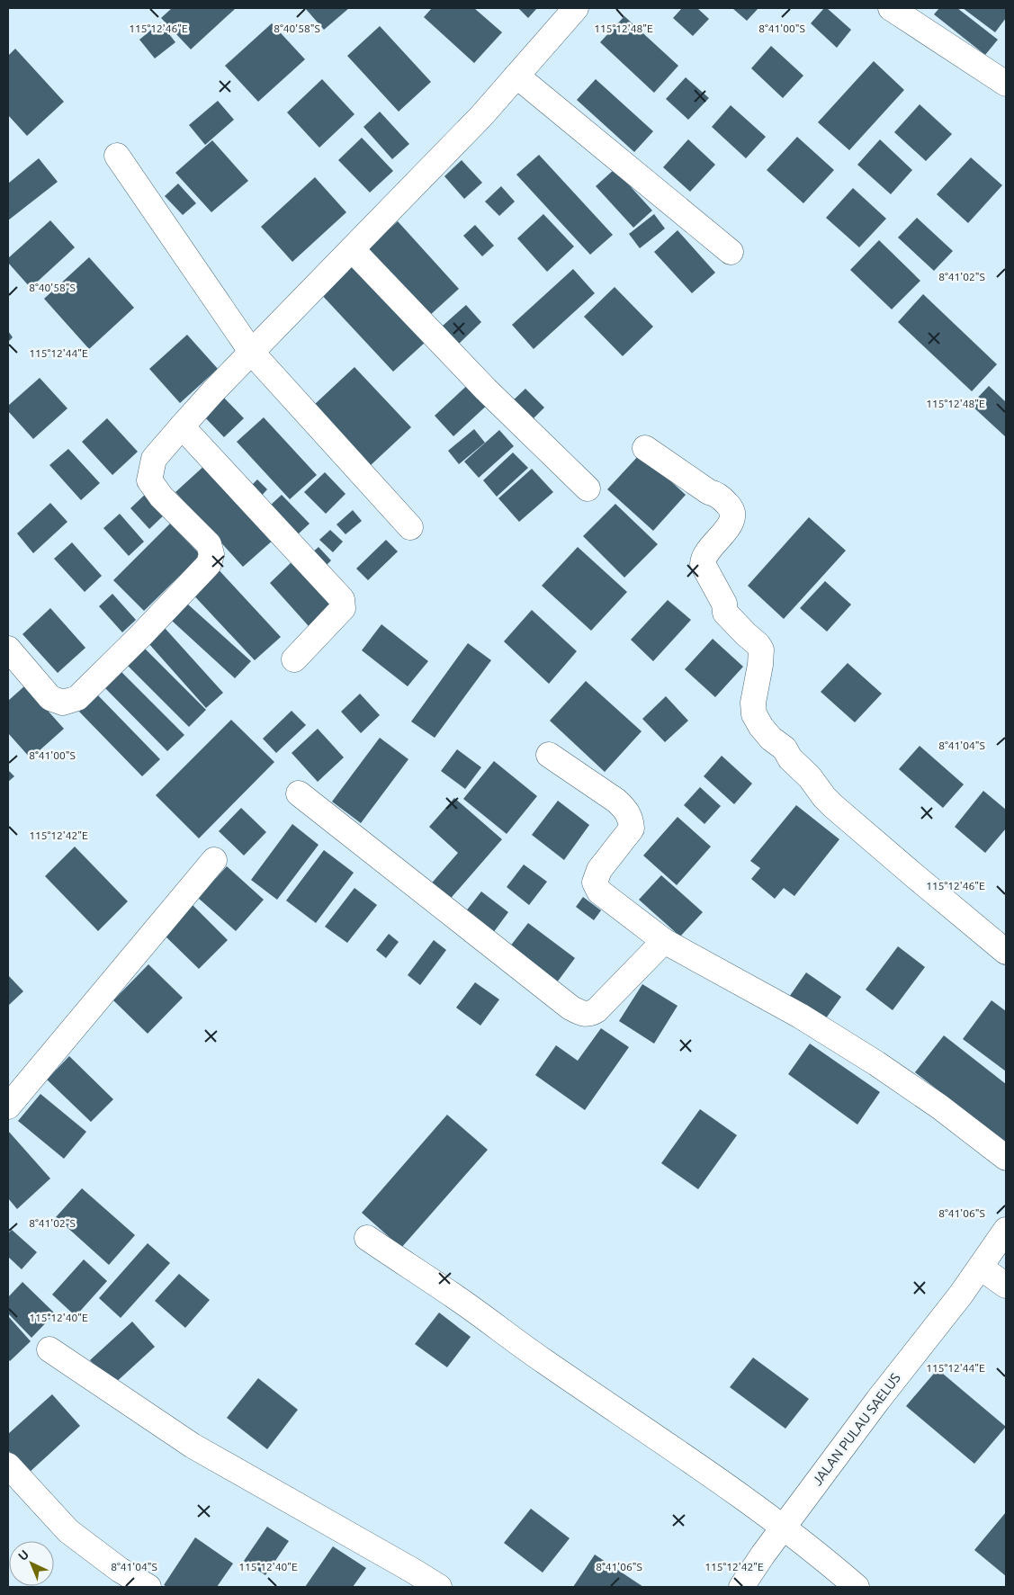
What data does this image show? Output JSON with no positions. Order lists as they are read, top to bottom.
{
  "streets": {
    "street": ["JALAN PULAU SAELUS"]
  },
  "north": "top left",
  "coordinates": [
    "8°40'58\"S",
    "8°41'00\"S",
    "115°12'46\"E",
    "115°12'48\"E",
    "8°41'02\"S",
    "115°12'44\"E",
    "8°41'04\"S",
    "115°12'42\"E",
    "8°41'06\"S",
    "115°12'40\"E"
  ]
}
